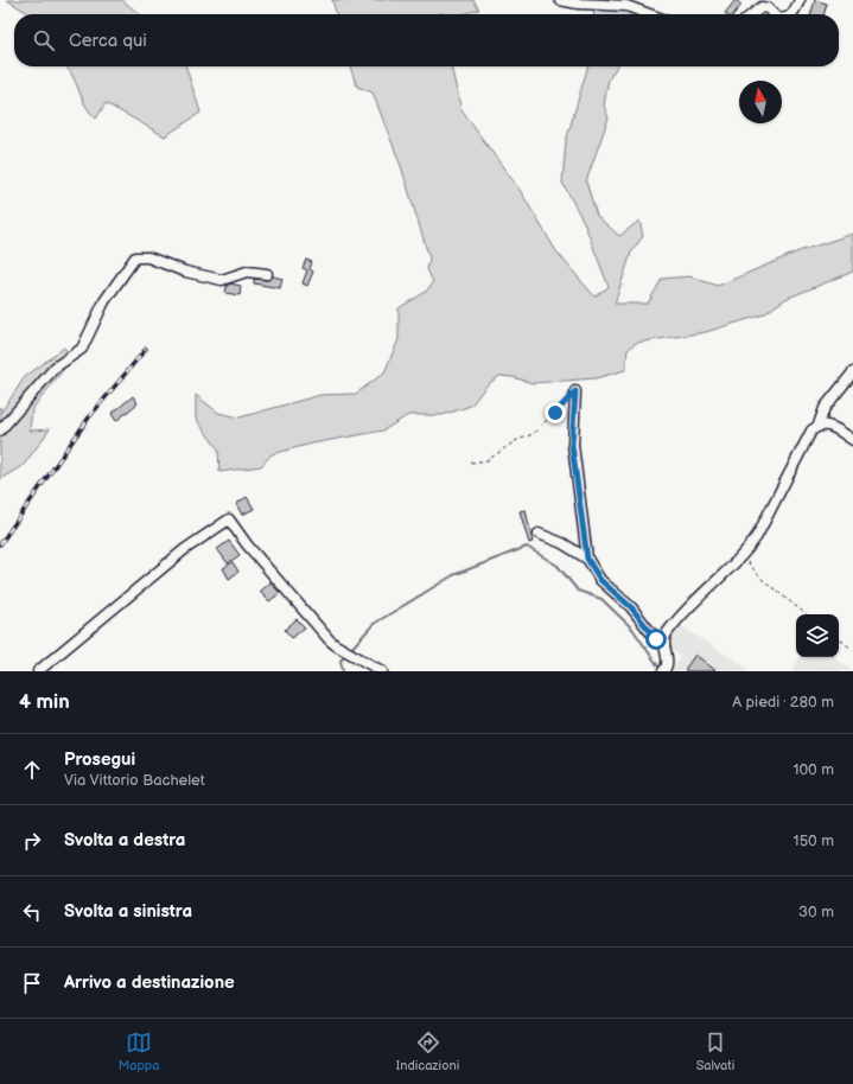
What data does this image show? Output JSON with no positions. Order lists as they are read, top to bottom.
{
  "north": "top",
  "page": {
    "search": "Cerca qui",
    "heading": ["4 min", "A piedi · 280 m"],
    "list": [
      ["Prosegui", "Via Vittorio Bachelet", "100 m"],
      ["Svolta a destra", "150 m"],
      ["Svolta a sinistra", "30 m"],
      "Arrivo a destinazione"
    ],
    "nav": ["Mappa", "Indicazioni", "Salvati"]
  }
}
